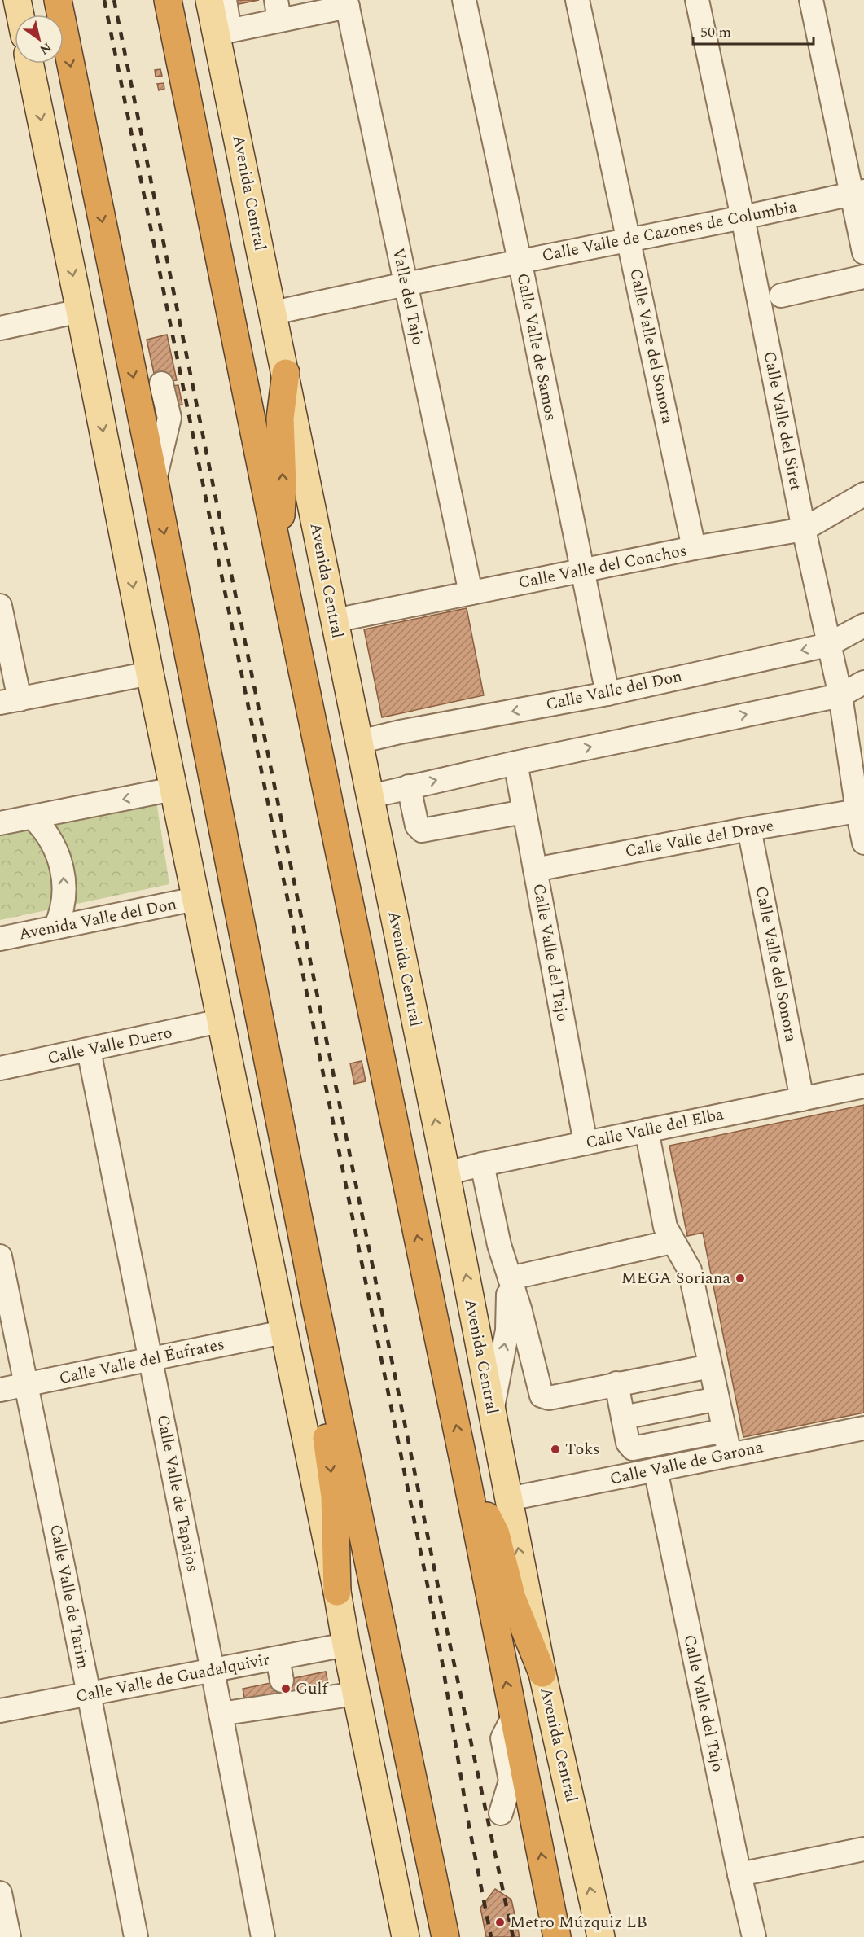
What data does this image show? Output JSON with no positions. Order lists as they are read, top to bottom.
{
  "streets": {
    "main road": ["Avenida Central"],
    "street": [
      "Calle Valle de Cazones de Columbia",
      "Valle del Tajo",
      "Calle Valle del Sonora",
      "Calle Valle de Samos",
      "Calle Valle del Siret",
      "Calle Valle del Conchos",
      "Calle Valle del Don",
      "Calle Valle del Drave",
      "Avenida Valle del Don",
      "Calle Valle del Tajo",
      "Calle Valle Duero",
      "Calle Valle del Elba",
      "Calle Valle del Éufrates",
      "Calle Valle de Garona",
      "Calle Valle de Tapajos",
      "Calle Valle de Tarim",
      "Calle Valle de Guadalquivir"
    ]
  },
  "crossings": [
    ["Avenida Central", "Calle Valle de Cazones de Columbia"],
    ["Avenida Central", "Calle Valle del Conchos"],
    ["Avenida Central", "Calle Valle del Don"],
    ["Avenida Central", "Calle Valle del Elba"],
    ["Avenida Central", "Calle Valle de Garona"],
    ["Calle Valle de Cazones de Columbia", "Valle del Tajo"],
    ["Calle Valle de Cazones de Columbia", "Calle Valle del Sonora"],
    ["Calle Valle de Cazones de Columbia", "Calle Valle de Samos"],
    ["Calle Valle de Cazones de Columbia", "Calle Valle del Siret"],
    ["Valle del Tajo", "Calle Valle del Conchos"],
    ["Calle Valle del Sonora", "Calle Valle del Conchos"],
    ["Calle Valle del Sonora", "Calle Valle del Drave"],
    ["Calle Valle del Sonora", "Calle Valle del Elba"],
    ["Calle Valle de Samos", "Calle Valle del Conchos"],
    ["Calle Valle de Samos", "Calle Valle del Don"],
    ["Calle Valle del Siret", "Calle Valle del Conchos"],
    ["Calle Valle del Siret", "Calle Valle del Don"],
    ["Calle Valle del Siret", "Calle Valle del Drave"],
    ["Calle Valle del Drave", "Calle Valle del Tajo"],
    ["Calle Valle del Tajo", "Calle Valle del Elba"],
    ["Calle Valle del Tajo", "Calle Valle de Garona"],
    ["Calle Valle Duero", "Calle Valle de Tapajos"],
    ["Calle Valle del Éufrates", "Calle Valle de Tapajos"],
    ["Calle Valle del Éufrates", "Calle Valle de Tarim"],
    ["Calle Valle de Tapajos", "Calle Valle de Guadalquivir"],
    ["Calle Valle de Tarim", "Calle Valle de Guadalquivir"]
  ],
  "places": [
    "MEGA Soriana",
    "Toks",
    "Gulf",
    "Metro Múzquiz LB"
  ],
  "scale_bar": "50 m",
  "north": "bottom right"
}
